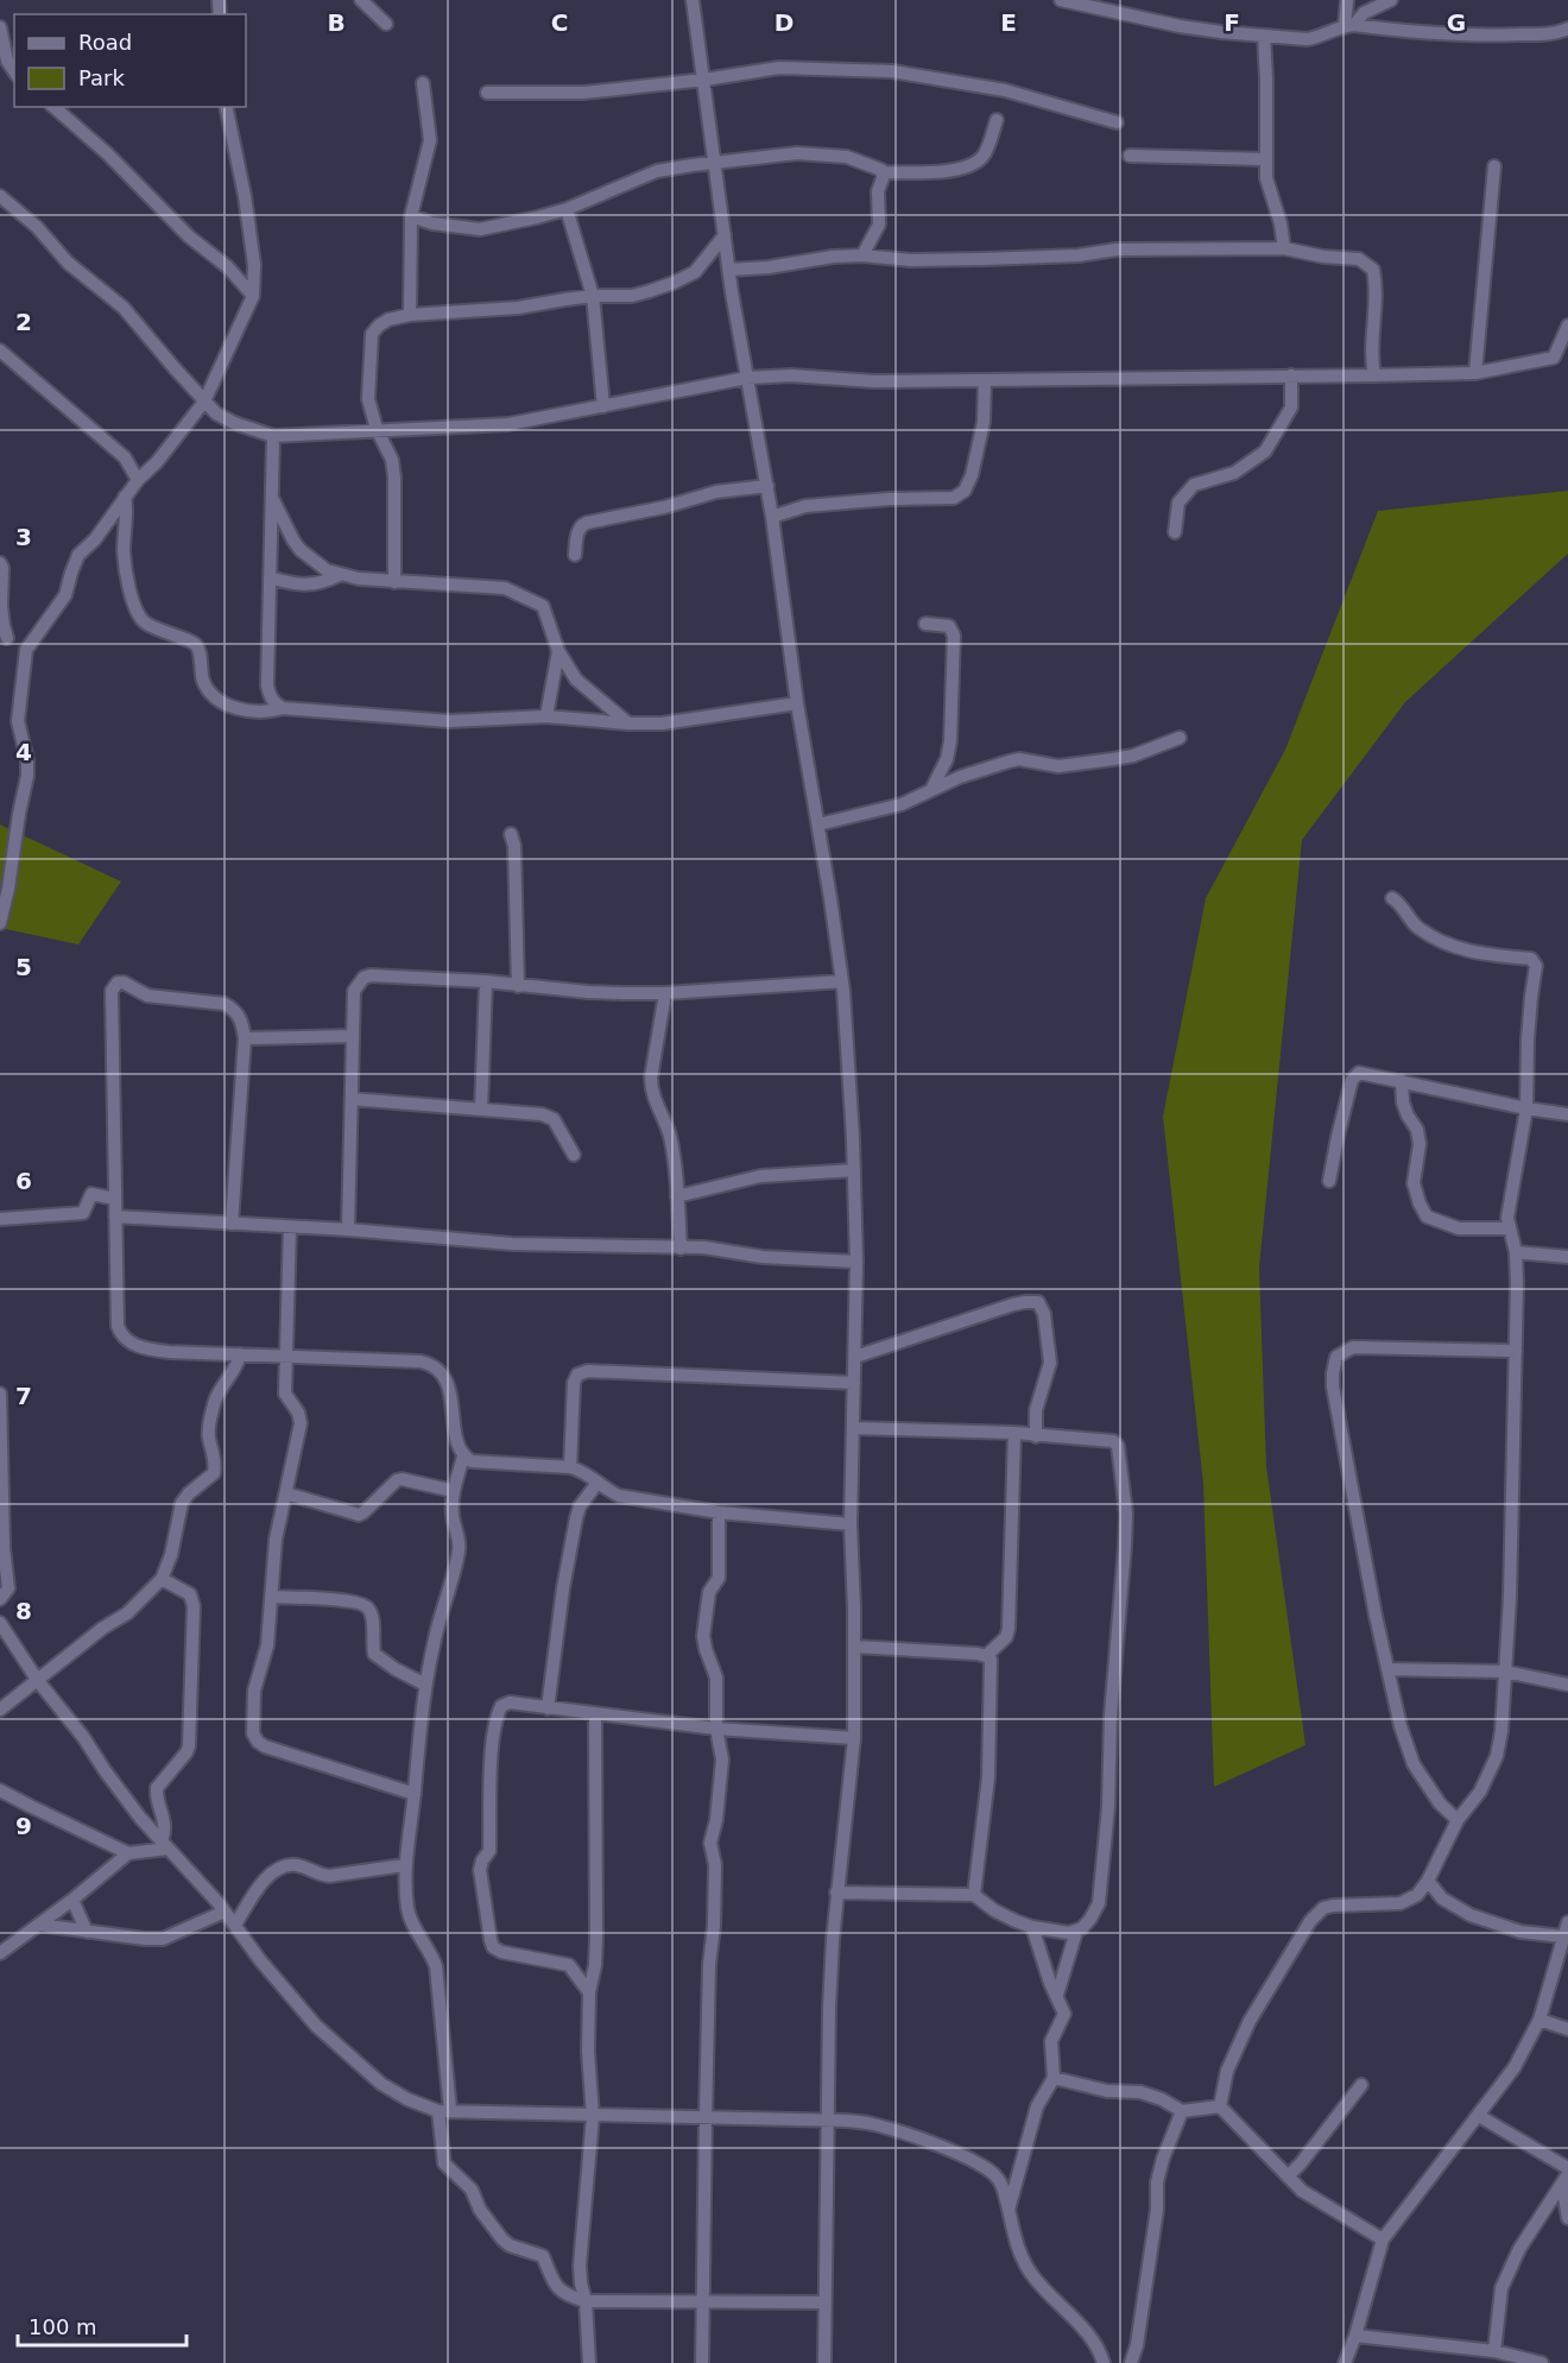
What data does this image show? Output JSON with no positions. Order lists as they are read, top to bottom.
{
  "legend": ["Road", "Park"],
  "scale_bar": "100 m",
  "grid": {
    "columns": [
      "B",
      "C",
      "D",
      "E",
      "F",
      "G"
    ],
    "rows": [
      "2",
      "3",
      "4",
      "5",
      "6",
      "7",
      "8",
      "9"
    ]
  }
}
